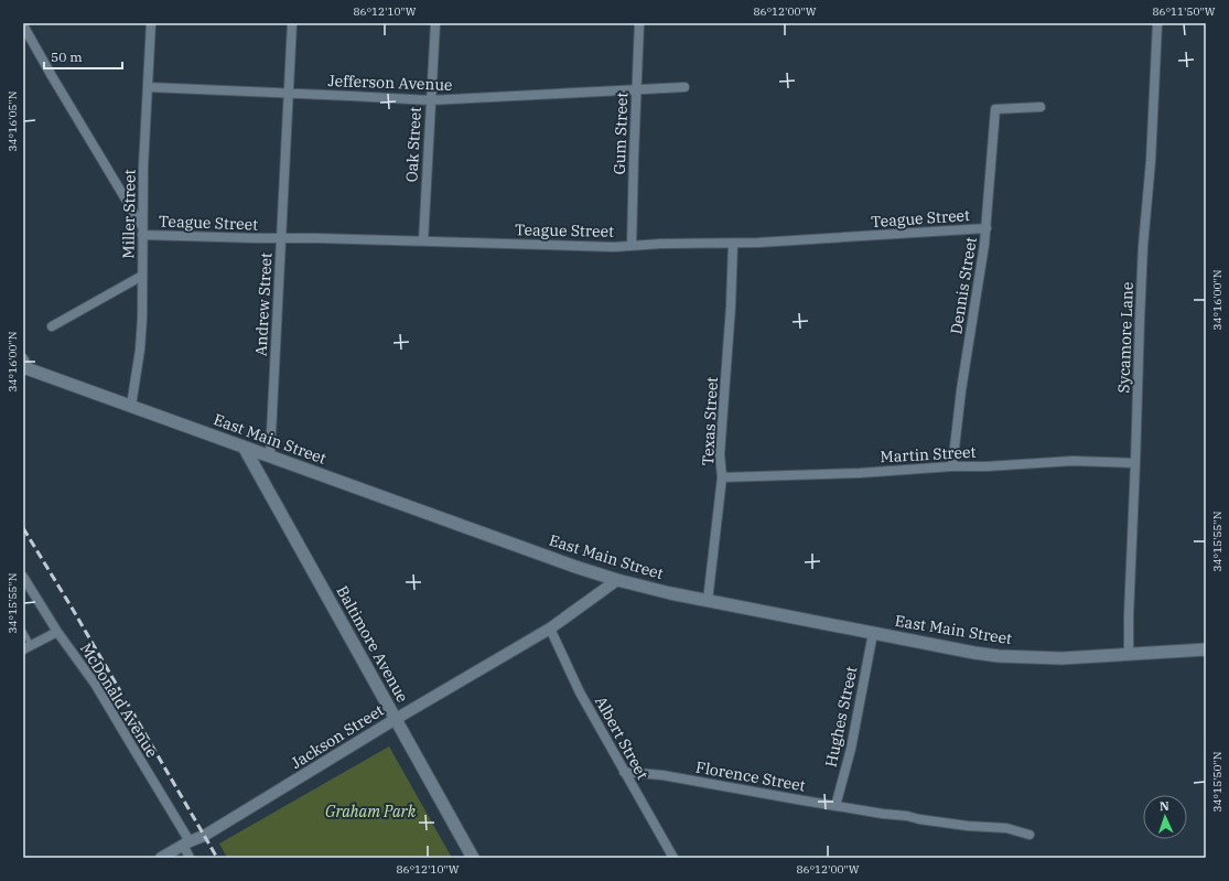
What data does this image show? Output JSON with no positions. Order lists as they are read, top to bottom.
{
  "streets": {
    "main road": ["East Main Street", "Baltimore Avenue"],
    "street": [
      "Jefferson Avenue",
      "Gum Street",
      "Oak Street",
      "Miller Street",
      "Teague Street",
      "Dennis Street",
      "Andrew Street",
      "Sycamore Lane",
      "Texas Street",
      "Martin Street",
      "McDonald Avenue",
      "Hughes Street",
      "Jackson Street",
      "Albert Street",
      "Florence Street"
    ]
  },
  "crossings": [
    ["Jefferson Avenue", "Gum Street"],
    ["Jefferson Avenue", "Oak Street"],
    ["Jefferson Avenue", "Miller Street"],
    ["Jefferson Avenue", "Andrew Street"],
    ["Gum Street", "Teague Street"],
    ["Oak Street", "Teague Street"],
    ["Miller Street", "Teague Street"],
    ["Miller Street", "East Main Street"],
    ["Teague Street", "Dennis Street"],
    ["Teague Street", "Andrew Street"],
    ["Teague Street", "Texas Street"],
    ["Dennis Street", "Martin Street"],
    ["Andrew Street", "East Main Street"],
    ["Sycamore Lane", "East Main Street"],
    ["Sycamore Lane", "Martin Street"],
    ["Texas Street", "East Main Street"],
    ["Texas Street", "Martin Street"],
    ["East Main Street", "Baltimore Avenue"],
    ["East Main Street", "Hughes Street"],
    ["East Main Street", "Jackson Street"],
    ["Baltimore Avenue", "Jackson Street"],
    ["McDonald Avenue", "Jackson Street"],
    ["Hughes Street", "Florence Street"],
    ["Jackson Street", "Albert Street"],
    ["Albert Street", "Florence Street"]
  ],
  "parks": ["Graham Park"],
  "scale_bar": "50 m",
  "north": "top",
  "coordinates": [
    "86°12'10\"W",
    "86°12'00\"W",
    "86°11'50\"W",
    "34°16'05\"N",
    "34°16'00\"N",
    "34°15'55\"N",
    "34°15'50\"N"
  ]
}
